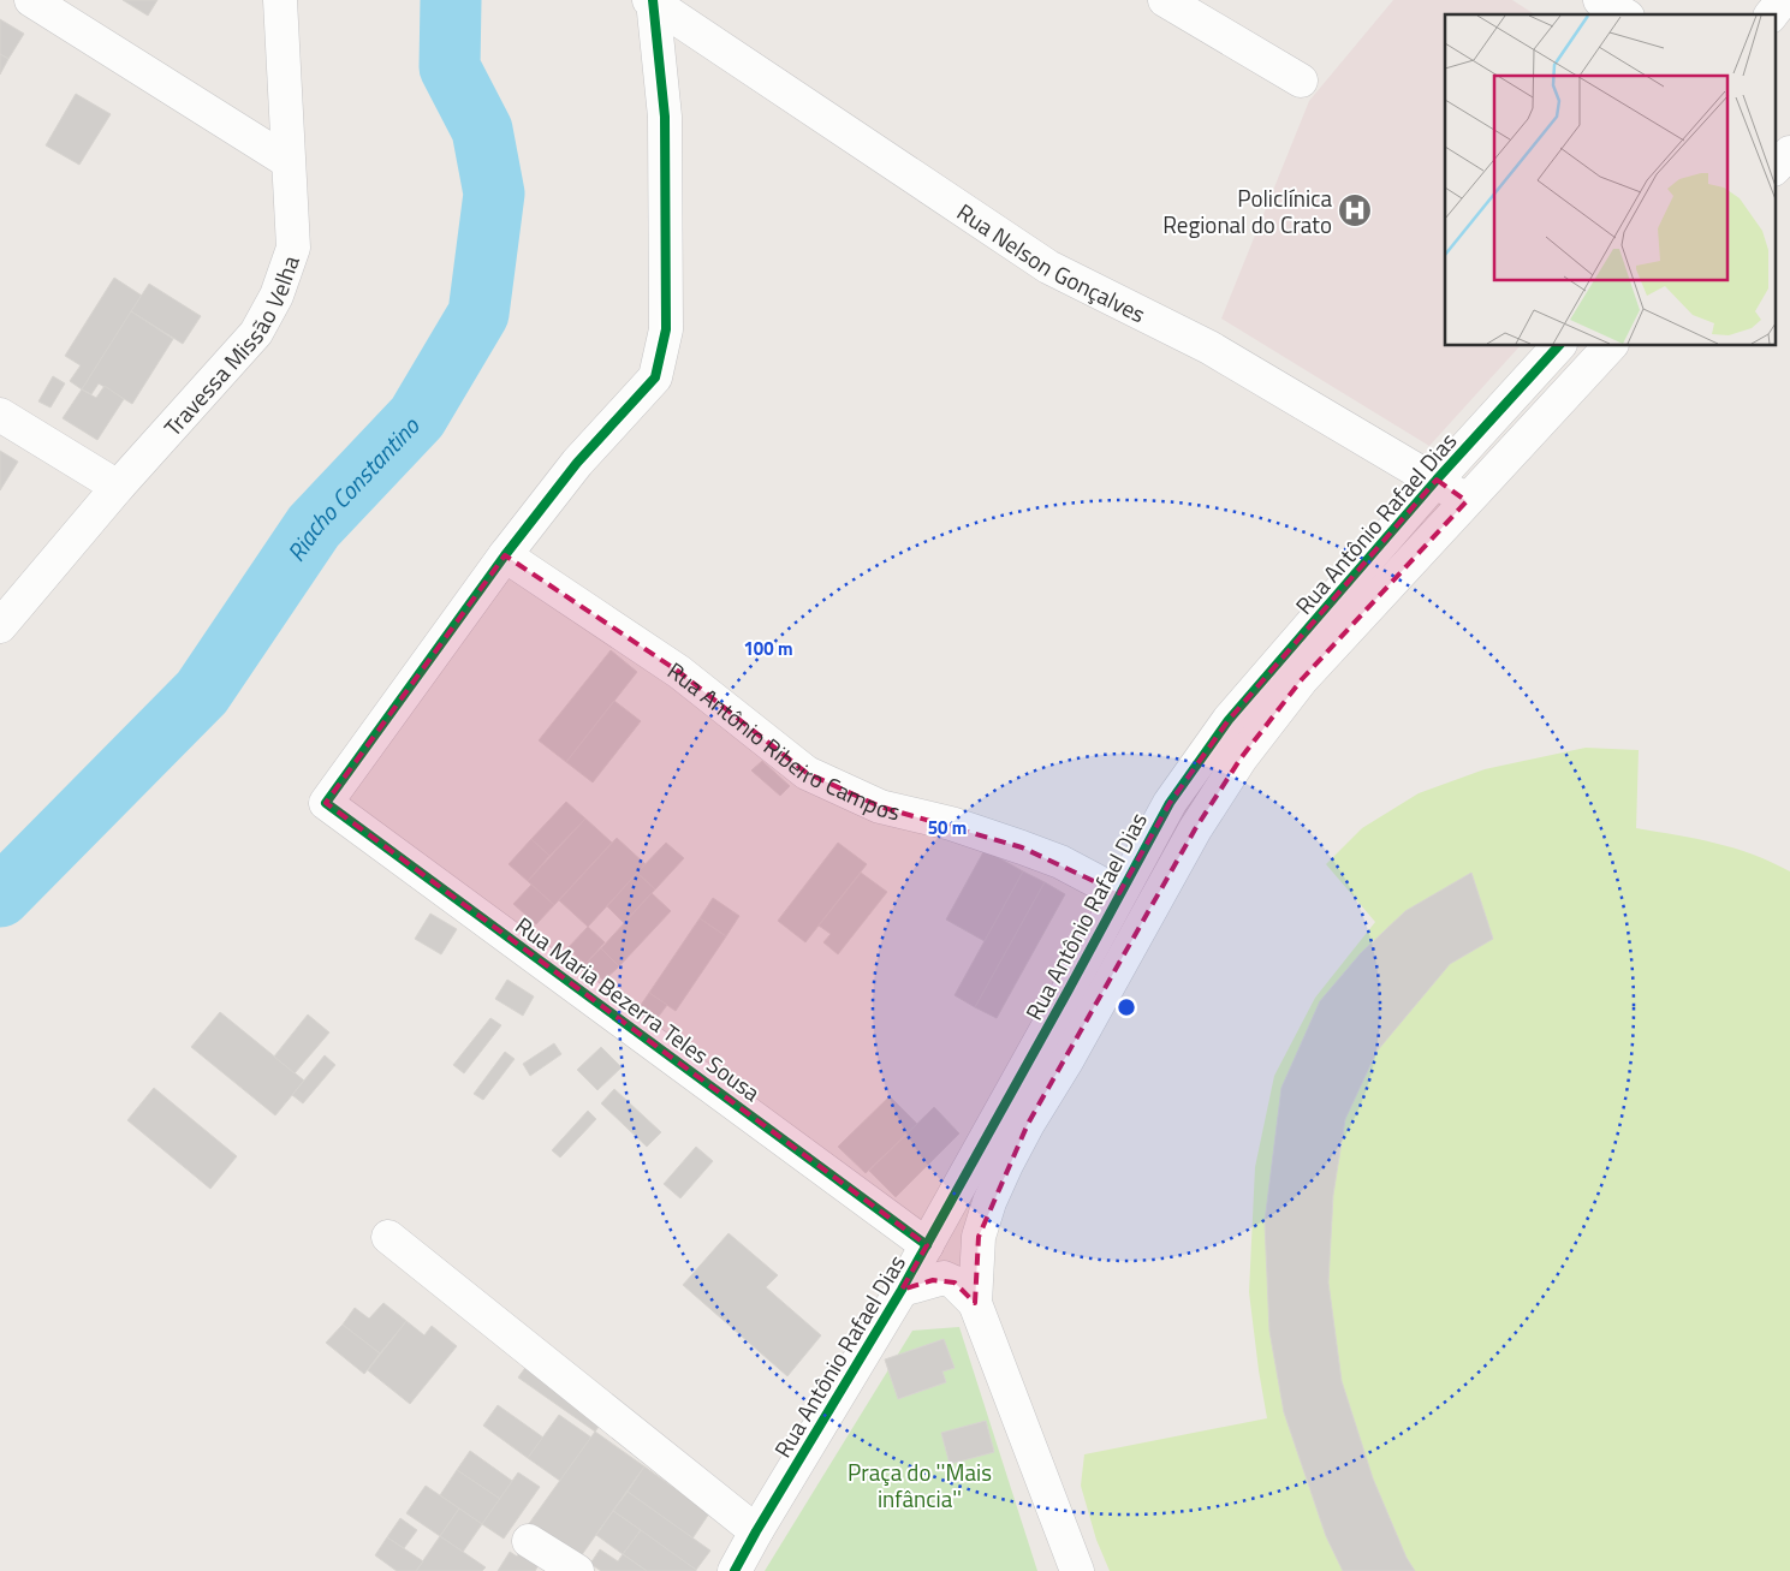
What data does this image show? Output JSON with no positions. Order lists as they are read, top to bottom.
{
  "streets": {
    "street": [
      "Rua Nelson Gonçalves",
      "Travessa Missão Velha",
      "Rua Antônio Rafael Dias",
      "Rua Antônio Ribeiro Campos",
      "Rua Maria Bezerra Teles Sousa"
    ]
  },
  "crossings": [
    ["Rua Nelson Gonçalves", "Rua Antônio Rafael Dias"],
    ["Rua Antônio Rafael Dias", "Rua Antônio Ribeiro Campos"],
    ["Rua Antônio Rafael Dias", "Rua Maria Bezerra Teles Sousa"],
    ["Rua Antônio Ribeiro Campos", "Rua Maria Bezerra Teles Sousa"]
  ],
  "water": ["Riacho Constantino"],
  "parks": ["Praça do ''Mais infância''"],
  "places": {
    "hospital": ["Policlínica Regional do Crato"]
  },
  "rings": ["100 m", "50 m"]
}
